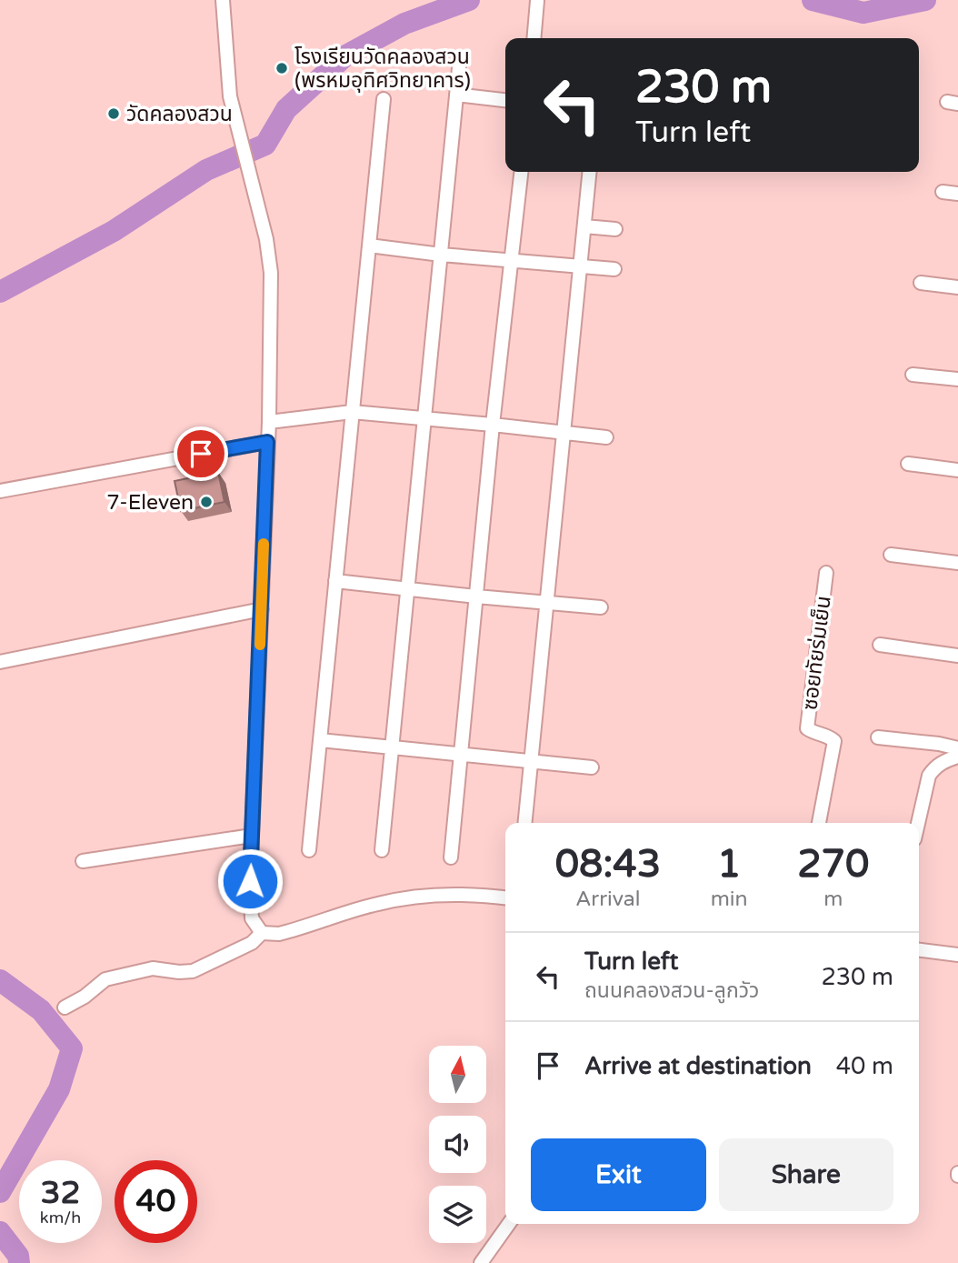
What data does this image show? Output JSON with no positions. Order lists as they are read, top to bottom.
{
  "streets": {
    "street": ["ซอยทัยร่มเย็น"]
  },
  "places": ["โรงเรียนวัดคลองสวน (พรหมอุทิศวิทยาคาร)", "วัดคลองสวน", "7-Eleven"],
  "north": "top",
  "page": {
    "turn": ["230 m", "Turn left"],
    "eta": [
      "08:43",
      "Arrival",
      "1",
      "min",
      "270",
      "m"
    ],
    "list": [
      {
        "name": "Turn left",
        "note": "ถนนคลองสวน-ลูกวัว",
        "value": "230 m"
      },
      {
        "name": "Arrive at destination",
        "value": "40 m"
      }
    ],
    "buttons": ["Exit", "Share"],
    "speed": "32 km/h",
    "limit": "40"
  }
}
